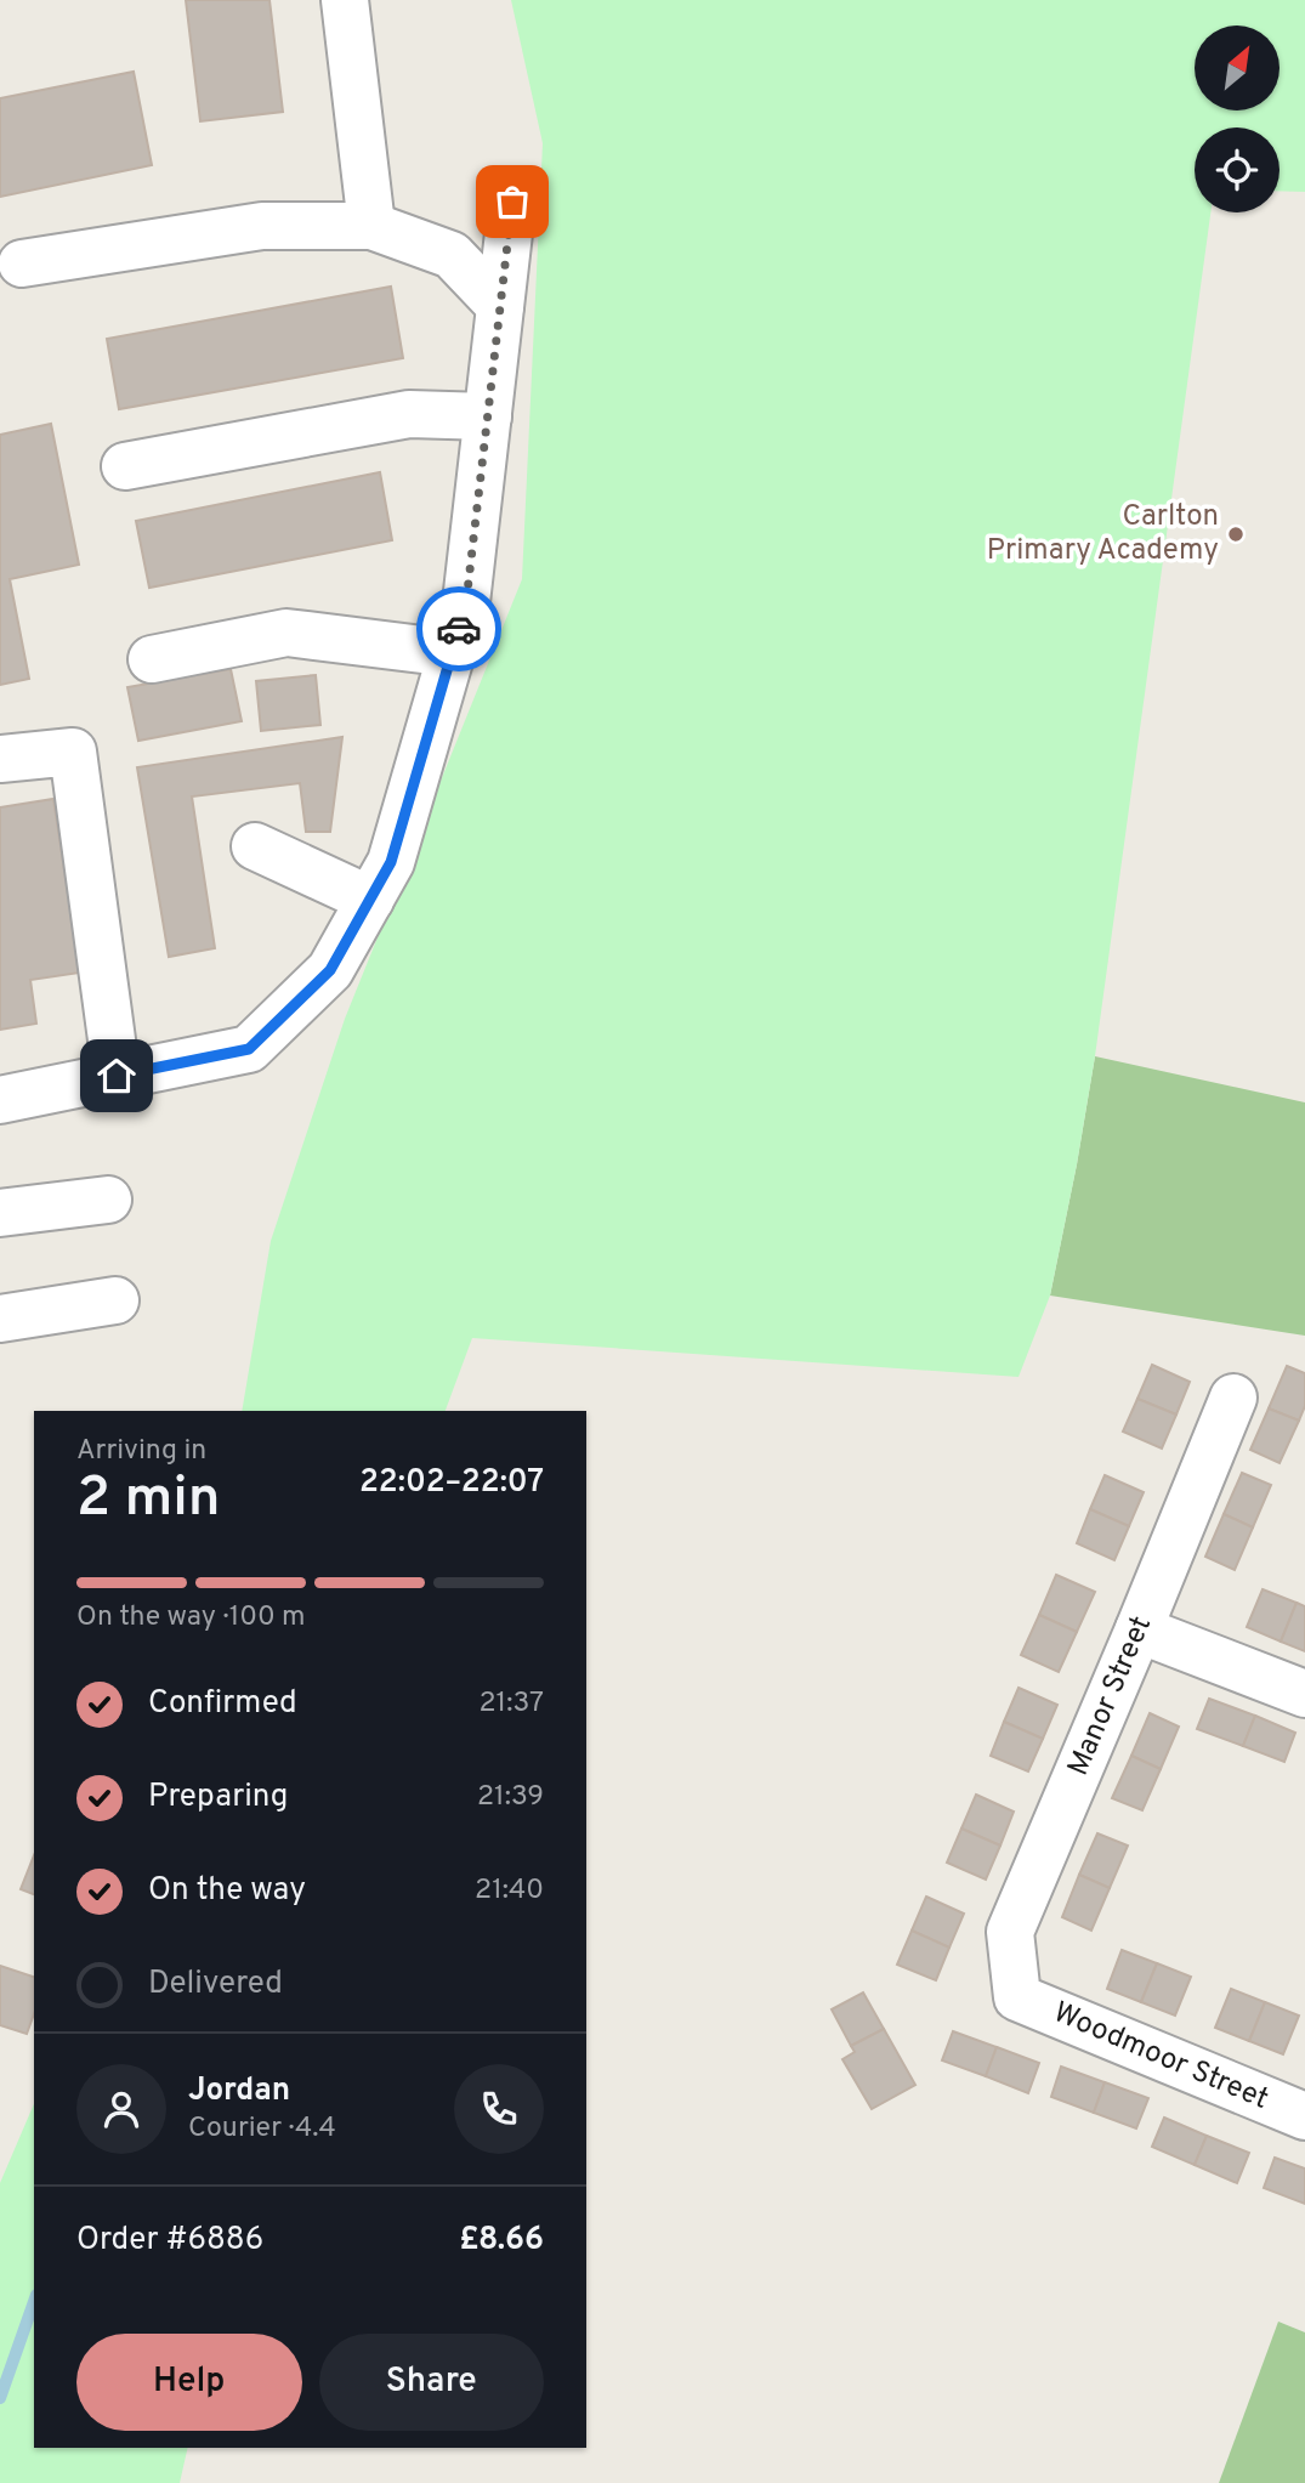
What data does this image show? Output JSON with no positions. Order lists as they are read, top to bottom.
{
  "streets": {
    "street": ["Manor Street", "Woodmoor Street"]
  },
  "crossings": [
    ["Manor Street", "Woodmoor Street"]
  ],
  "places": ["Carlton Primary Academy"],
  "north": "top right",
  "page": {
    "heading": ["2 min", "Arriving in", "22:02–22:07"],
    "panel": [
      "Jordan",
      "Courier · 4.4",
      "Order #6886",
      "£8.66"
    ],
    "bar": "On the way · 100 m",
    "list": [
      ["Confirmed", "21:37"],
      ["Preparing", "21:39"],
      ["On the way", "21:40"],
      "Delivered"
    ],
    "buttons": ["Help", "Share"]
  }
}
